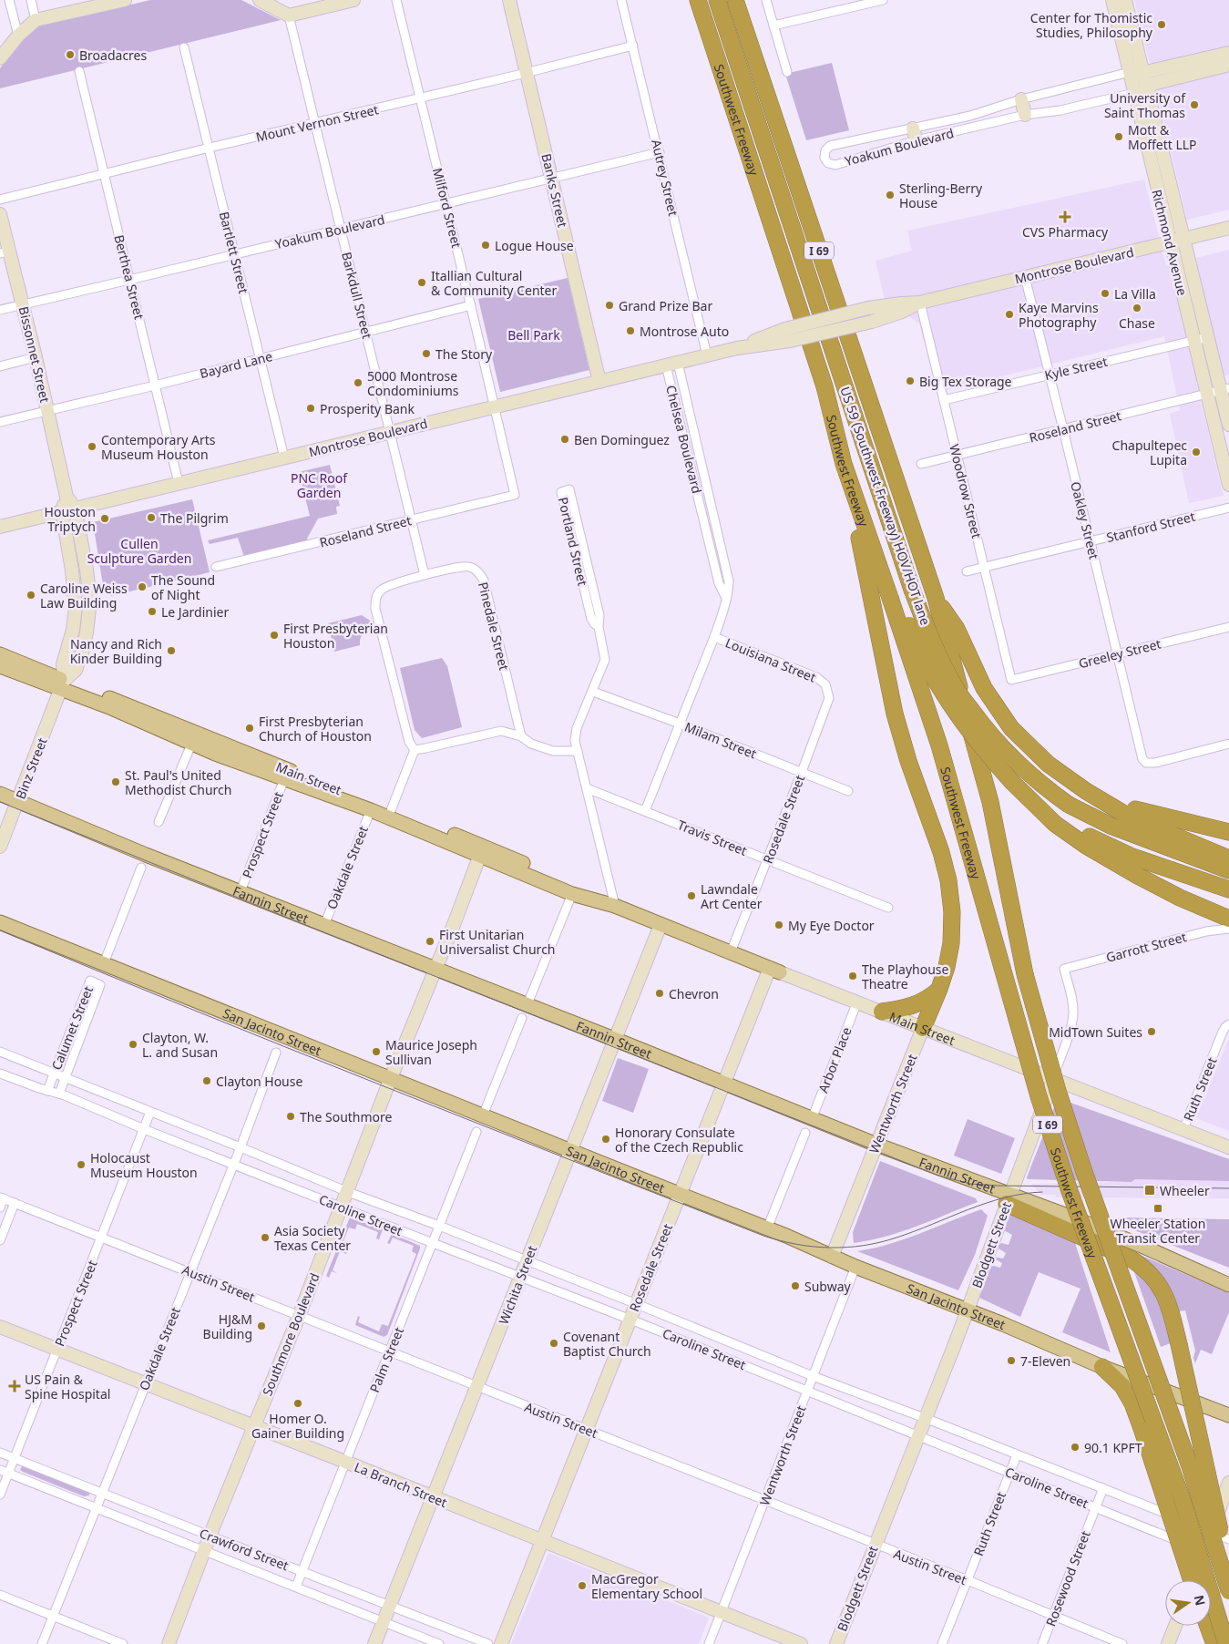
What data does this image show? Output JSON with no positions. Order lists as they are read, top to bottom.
{
  "streets": {
    "highway": ["Southwest Freeway", "I 69", "US 59 (Southwest Freeway) HOV/HOT lane"],
    "main road": [
      "Yoakum Boulevard",
      "Banks Street",
      "Richmond Avenue",
      "Montrose Boulevard",
      "Bissonnet Street",
      "Binz Street",
      "Main Street",
      "Rosedale Street",
      "Fannin Street",
      "San Jacinto Street",
      "Wentworth Street",
      "Blodgett Street",
      "Wichita Street",
      "Southmore Boulevard",
      "La Branch Street"
    ],
    "street": [
      "Mount Vernon Street",
      "Autrey Street",
      "Milford Street",
      "Bartlett Street",
      "Berthea Street",
      "Barkdull Street",
      "Bayard Lane",
      "Kyle Street",
      "Roseland Street",
      "Chelsea Boulevard",
      "Woodrow Street",
      "Oakley Street",
      "Stanford Street",
      "Portland Street",
      "Pinedale Street",
      "Greeley Street",
      "Louisiana Street",
      "Milam Street",
      "Prospect Street",
      "Travis Street",
      "Oakdale Street",
      "Garrott Street",
      "Calumet Street",
      "Arbor Place",
      "Ruth Street",
      "Caroline Street",
      "Austin Street",
      "Palm Street",
      "Crawford Street",
      "Rosewood Street"
    ]
  },
  "crossings": [
    ["Southwest Freeway", "US 59 (Southwest Freeway) HOV/HOT lane"],
    ["Mount Vernon Street", "Autrey Street"],
    ["Mount Vernon Street", "Banks Street"],
    ["Mount Vernon Street", "Milford Street"],
    ["Mount Vernon Street", "Bartlett Street"],
    ["Mount Vernon Street", "Berthea Street"],
    ["Mount Vernon Street", "Barkdull Street"],
    ["Yoakum Boulevard", "Autrey Street"],
    ["Yoakum Boulevard", "Banks Street"],
    ["Yoakum Boulevard", "Milford Street"],
    ["Yoakum Boulevard", "Richmond Avenue"],
    ["Yoakum Boulevard", "Bartlett Street"],
    ["Yoakum Boulevard", "Berthea Street"],
    ["Yoakum Boulevard", "Barkdull Street"],
    ["Yoakum Boulevard", "Bissonnet Street"],
    ["Autrey Street", "Montrose Boulevard"],
    ["Banks Street", "Montrose Boulevard"],
    ["Milford Street", "Montrose Boulevard"],
    ["Milford Street", "Bayard Lane"],
    ["Milford Street", "Roseland Street"],
    ["Richmond Avenue", "Montrose Boulevard"],
    ["Richmond Avenue", "Kyle Street"],
    ["Richmond Avenue", "Roseland Street"],
    ["Bartlett Street", "Montrose Boulevard"],
    ["Bartlett Street", "Bayard Lane"],
    ["Montrose Boulevard", "Berthea Street"],
    ["Montrose Boulevard", "Barkdull Street"],
    ["Montrose Boulevard", "Bissonnet Street"],
    ["Montrose Boulevard", "Chelsea Boulevard"],
    ["Montrose Boulevard", "Woodrow Street"],
    ["Montrose Boulevard", "Oakley Street"],
    ["Berthea Street", "Bayard Lane"],
    ["Barkdull Street", "Bayard Lane"],
    ["Barkdull Street", "Roseland Street"],
    ["Barkdull Street", "Pinedale Street"],
    ["Bissonnet Street", "Bayard Lane"],
    ["Bissonnet Street", "Binz Street"],
    ["Bissonnet Street", "Main Street"],
    ["Kyle Street", "Woodrow Street"],
    ["Kyle Street", "Oakley Street"],
    ["Roseland Street", "Woodrow Street"],
    ["Roseland Street", "Oakley Street"],
    ["Chelsea Boulevard", "Louisiana Street"],
    ["Chelsea Boulevard", "Milam Street"],
    ["Chelsea Boulevard", "Travis Street"],
    ["Woodrow Street", "Stanford Street"],
    ["Woodrow Street", "Greeley Street"],
    ["Oakley Street", "Stanford Street"],
    ["Oakley Street", "Greeley Street"],
    ["Portland Street", "Milam Street"],
    ["Portland Street", "Main Street"],
    ["Portland Street", "Travis Street"],
    ["Louisiana Street", "Rosedale Street"],
    ["Milam Street", "Rosedale Street"],
    ["Binz Street", "Main Street"],
    ["Binz Street", "Fannin Street"],
    ["Main Street", "Rosedale Street"],
    ["Main Street", "Prospect Street"],
    ["Main Street", "Oakdale Street"],
    ["Main Street", "Arbor Place"],
    ["Main Street", "Ruth Street"],
    ["Main Street", "Wentworth Street"],
    ["Main Street", "Blodgett Street"],
    ["Main Street", "Wichita Street"],
    ["Main Street", "Southmore Boulevard"],
    ["Rosedale Street", "Travis Street"],
    ["Rosedale Street", "Fannin Street"],
    ["Rosedale Street", "San Jacinto Street"],
    ["Rosedale Street", "Caroline Street"],
    ["Rosedale Street", "Austin Street"],
    ["Rosedale Street", "La Branch Street"],
    ["Prospect Street", "Fannin Street"],
    ["Prospect Street", "Caroline Street"],
    ["Prospect Street", "Austin Street"],
    ["Prospect Street", "La Branch Street"],
    ["Prospect Street", "Crawford Street"],
    ["Oakdale Street", "Fannin Street"],
    ["Oakdale Street", "Caroline Street"],
    ["Oakdale Street", "Austin Street"],
    ["Oakdale Street", "La Branch Street"],
    ["Oakdale Street", "Crawford Street"],
    ["Fannin Street", "Arbor Place"],
    ["Fannin Street", "Wentworth Street"],
    ["Fannin Street", "Blodgett Street"],
    ["Fannin Street", "Wichita Street"],
    ["Fannin Street", "Southmore Boulevard"],
    ["Garrott Street", "Blodgett Street"],
    ["Calumet Street", "Caroline Street"],
    ["San Jacinto Street", "Wentworth Street"],
    ["San Jacinto Street", "Blodgett Street"],
    ["San Jacinto Street", "Wichita Street"],
    ["San Jacinto Street", "Southmore Boulevard"],
    ["Ruth Street", "Caroline Street"],
    ["Ruth Street", "Austin Street"],
    ["Wentworth Street", "Caroline Street"],
    ["Wentworth Street", "Austin Street"],
    ["Wentworth Street", "La Branch Street"],
    ["Caroline Street", "Blodgett Street"],
    ["Caroline Street", "Wichita Street"],
    ["Caroline Street", "Southmore Boulevard"],
    ["Caroline Street", "Palm Street"],
    ["Caroline Street", "Rosewood Street"],
    ["Blodgett Street", "Austin Street"],
    ["Austin Street", "Wichita Street"],
    ["Austin Street", "Southmore Boulevard"],
    ["Austin Street", "Palm Street"],
    ["Austin Street", "Rosewood Street"],
    ["Wichita Street", "La Branch Street"],
    ["Wichita Street", "Crawford Street"],
    ["Southmore Boulevard", "La Branch Street"],
    ["Southmore Boulevard", "Crawford Street"],
    ["Palm Street", "La Branch Street"],
    ["Palm Street", "Crawford Street"]
  ],
  "parks": ["Bell Park", "PNC Roof Garden", "Cullen Sculpture Garden"],
  "places": {
    "other": [
      "Center for Thomistic Studies, Philosophy",
      "Broadacres",
      "University of Saint Thomas",
      "Mott & Moffett LLP",
      "Sterling-Berry House",
      "Logue House",
      "Itallian Cultural & Community Center",
      "La Villa",
      "Grand Prize Bar",
      "Chase",
      "Kaye Marvins Photography",
      "Montrose Auto",
      "The Story",
      "Big Tex Storage",
      "5000 Montrose Condominiums",
      "Prosperity Bank",
      "Ben Dominguez",
      "Contemporary Arts Museum Houston",
      "Chapultepec Lupita",
      "The Pilgrim",
      "Houston Triptych",
      "The Sound of Night",
      "Caroline Weiss Law Building",
      "Le Jardinier",
      "First Presbyterian Houston",
      "Nancy and Rich Kinder Building",
      "First Presbyterian Church of Houston",
      "St. Paul's United Methodist Church",
      "Lawndale Art Center",
      "My Eye Doctor",
      "First Unitarian Universalist Church",
      "The Playhouse Theatre",
      "Chevron",
      "MidTown Suites",
      "Clayton, W. L. and Susan",
      "Maurice Joseph Sullivan",
      "Clayton House",
      "The Southmore",
      "Honorary Consulate of the Czech Republic",
      "Holocaust Museum Houston",
      "Asia Society Texas Center",
      "Subway",
      "HJ&M Building",
      "Covenant Baptist Church",
      "7-Eleven",
      "Homer O. Gainer Building",
      "90.1 KPFT",
      "MacGregor Elementary School"
    ],
    "health": ["CVS Pharmacy", "US Pain & Spine Hospital"],
    "transit": ["Wheeler", "Wheeler Station Transit Center"]
  },
  "north": "right"
}
